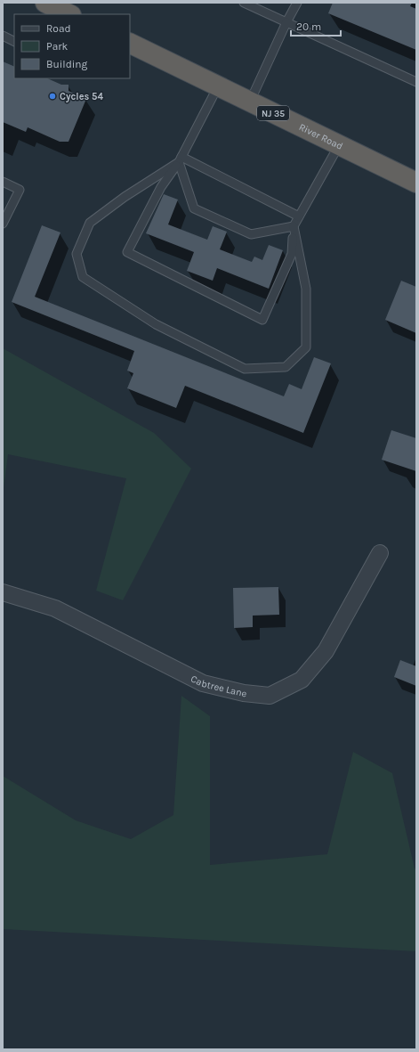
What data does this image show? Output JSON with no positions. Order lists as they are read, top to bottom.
{
  "streets": {
    "highway": ["NJ 35", "River Road"],
    "street": ["Cabtree Lane"]
  },
  "places": ["Cycles 54"],
  "legend": ["Road", "Park", "Building"],
  "scale_bar": "20 m"
}
